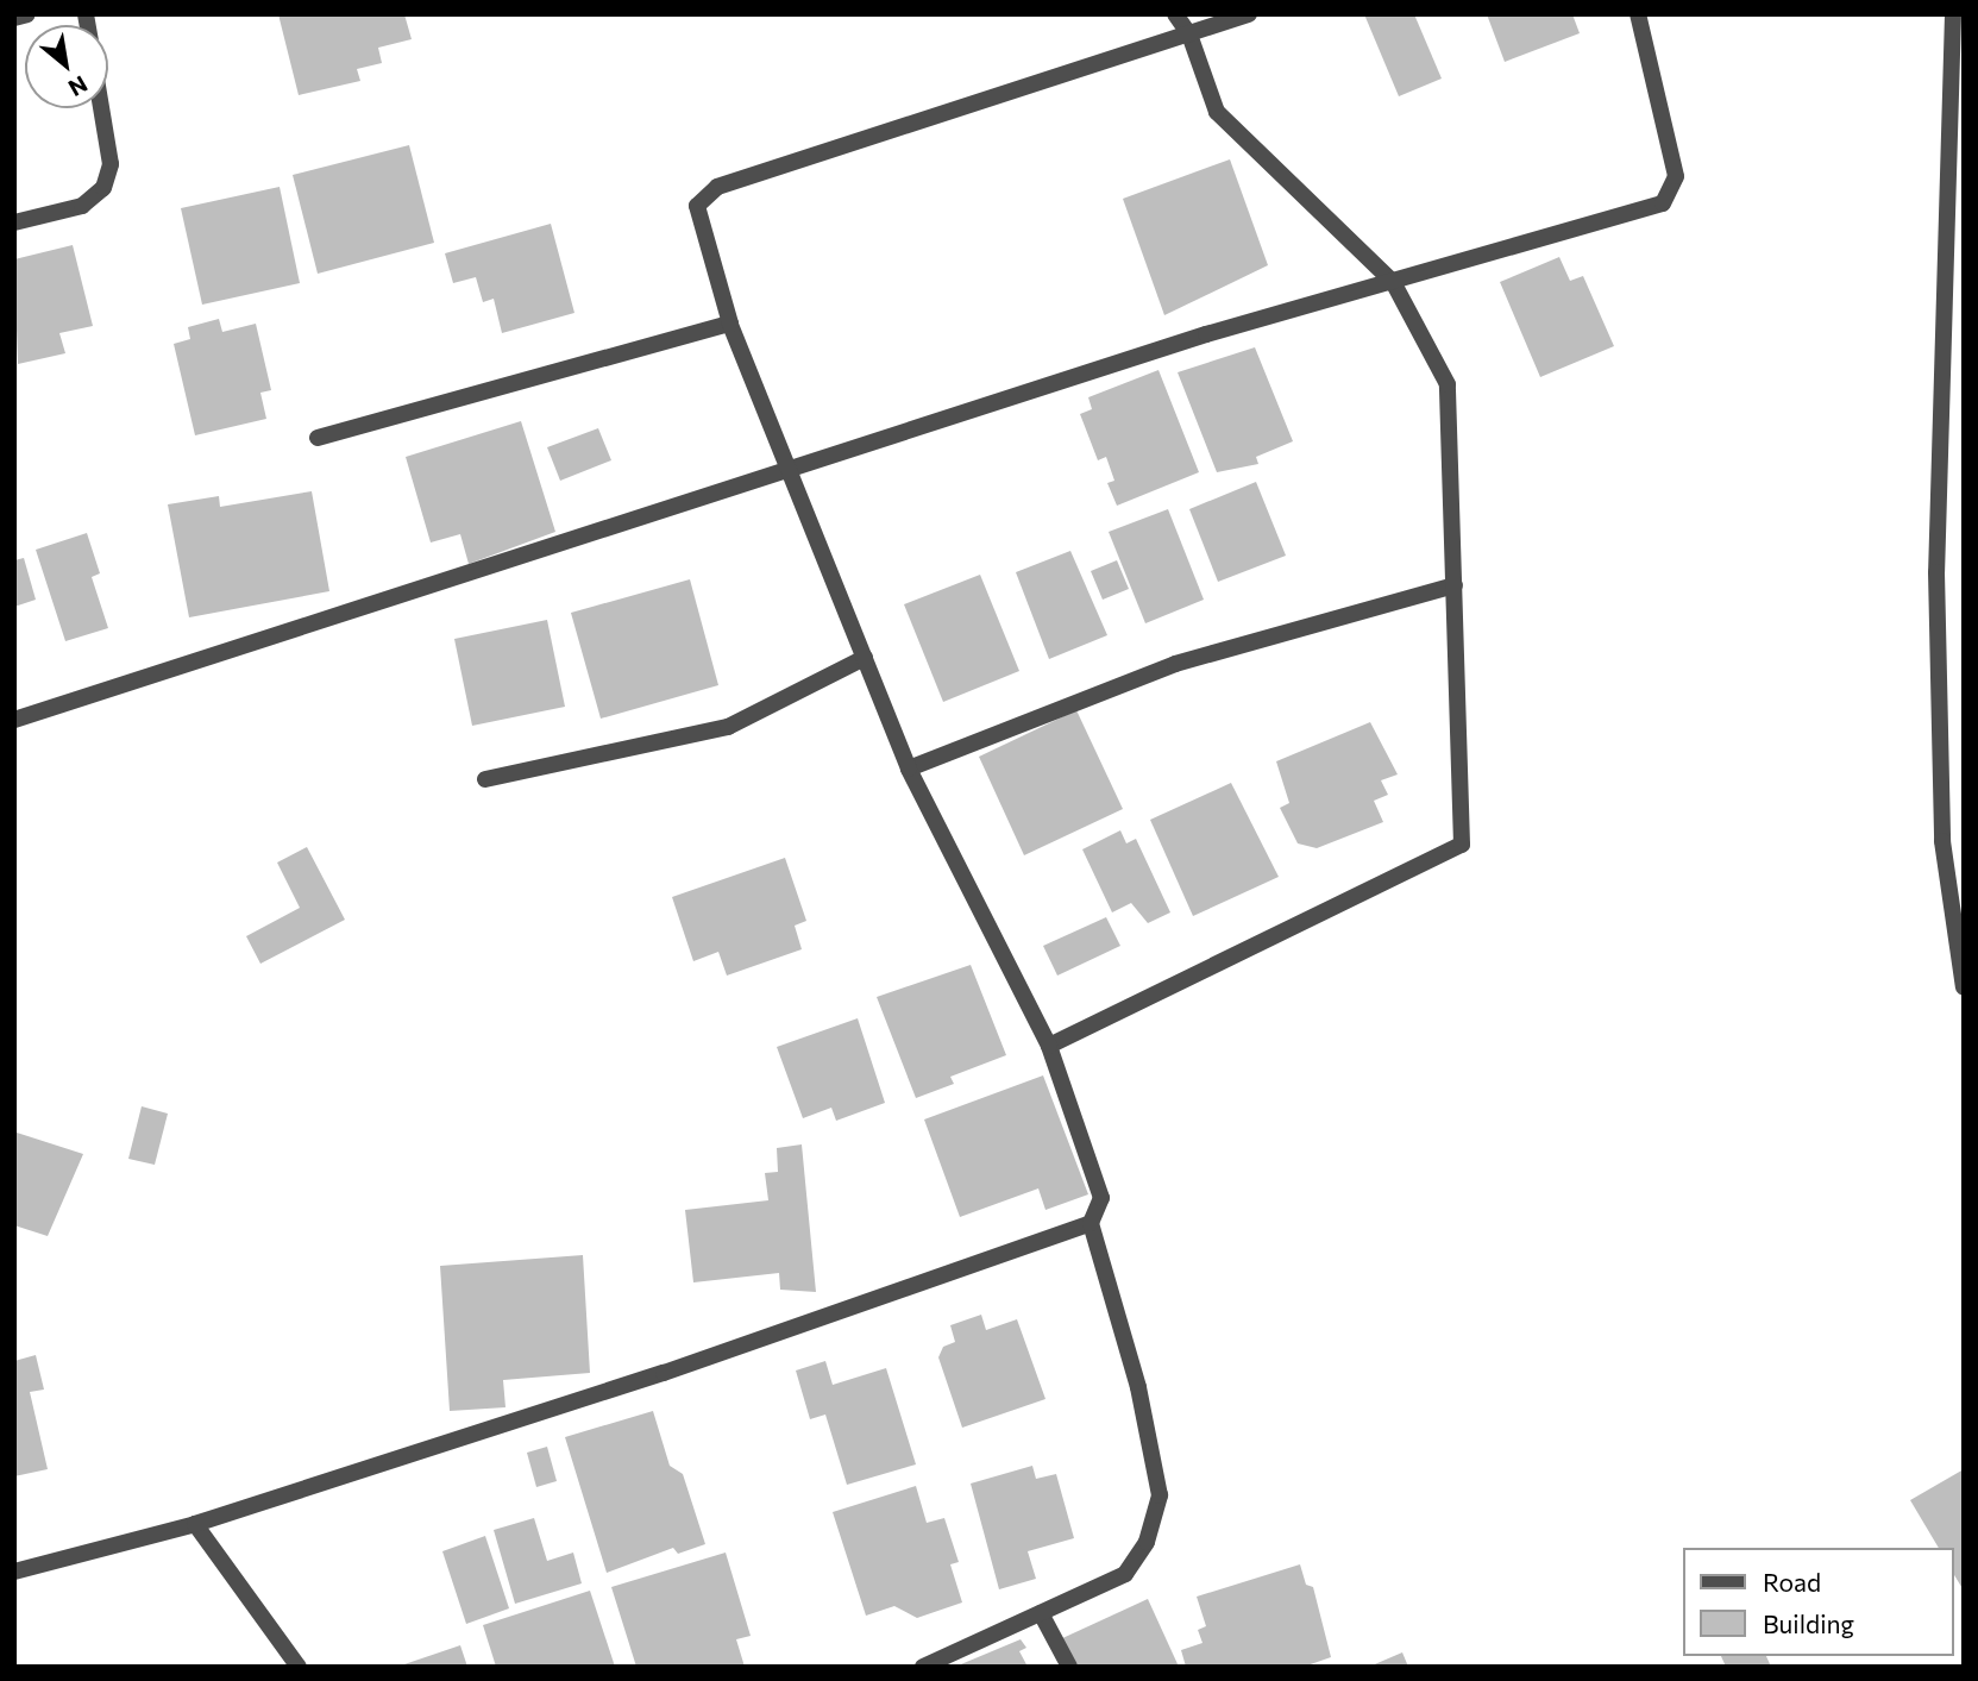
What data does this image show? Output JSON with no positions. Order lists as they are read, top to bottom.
{
  "legend": ["Road", "Building"],
  "north": "bottom right"
}
